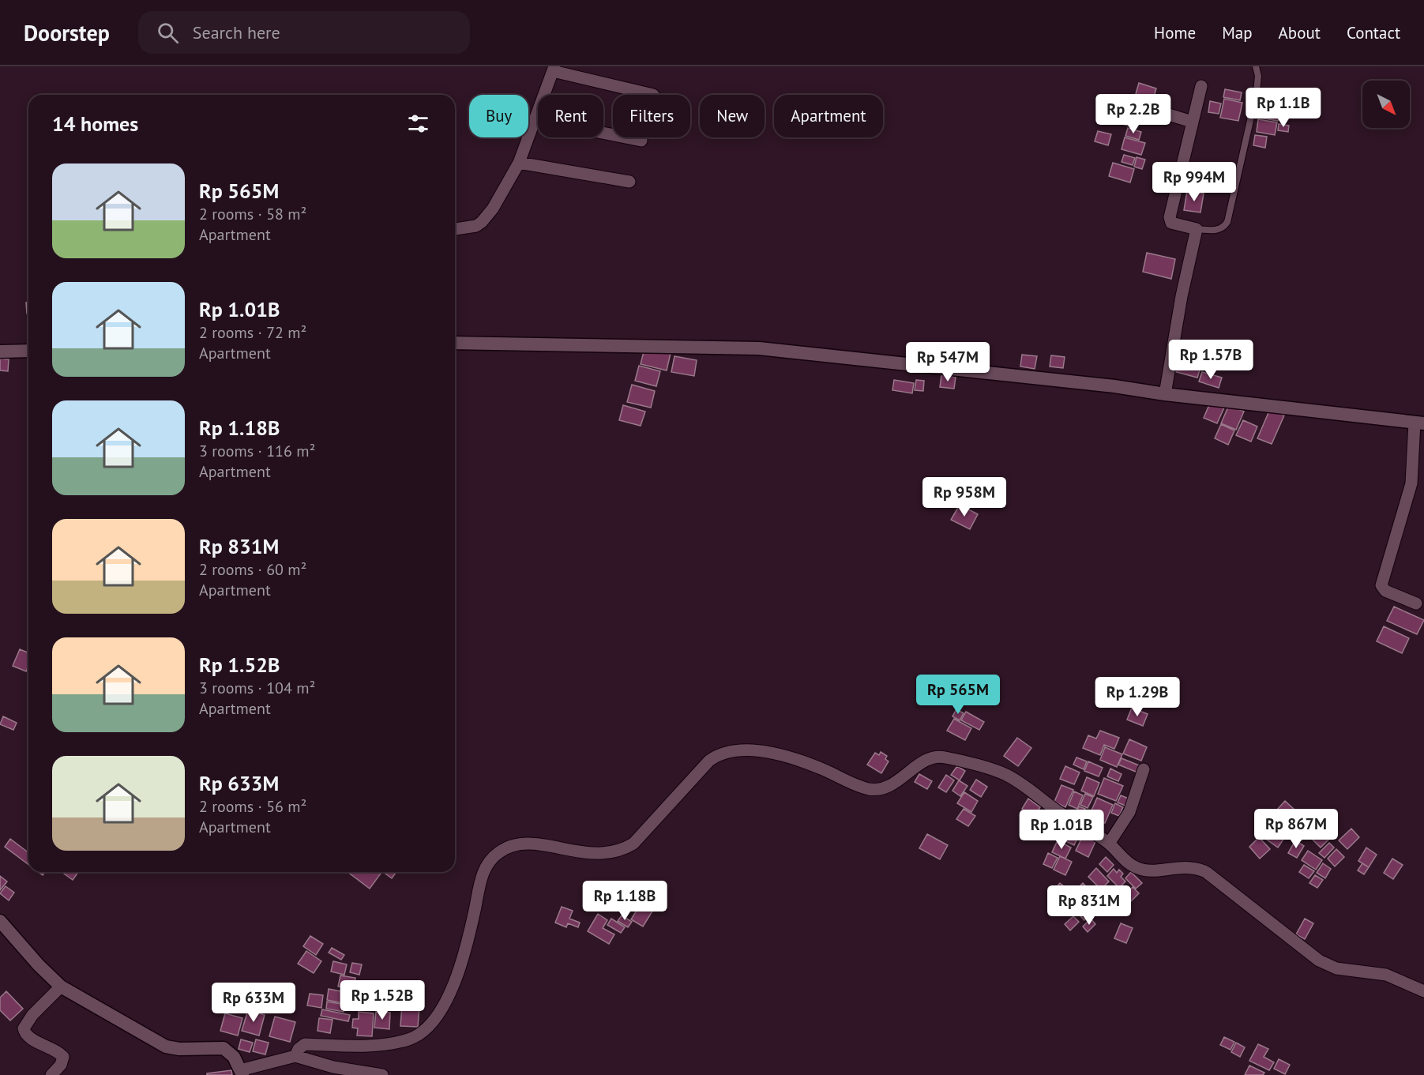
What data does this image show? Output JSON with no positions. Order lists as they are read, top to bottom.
{
  "north": "bottom right",
  "page": {
    "header": "Doorstep",
    "search": "Search here",
    "nav": [
      "Home",
      "Map",
      "About",
      "Contact"
    ],
    "price": [
      "Rp 1.1B",
      "Rp 2.2B",
      "Rp 994M",
      "Rp 1.57B",
      "Rp 547M",
      "Rp 958M",
      "Rp 565M",
      "Rp 1.29B",
      "Rp 867M",
      "Rp 1.01B",
      "Rp 1.18B",
      "Rp 831M",
      "Rp 1.52B",
      "Rp 633M"
    ],
    "chip": [
      "Buy",
      "Rent",
      "Filters",
      "New",
      "Apartment"
    ],
    "heading": "14 homes",
    "list": [
      {
        "name": "Rp 565M",
        "note": "2 rooms · 58 m² · Apartment"
      },
      {
        "name": "Rp 1.01B",
        "note": "2 rooms · 72 m² · Apartment"
      },
      {
        "name": "Rp 1.18B",
        "note": "3 rooms · 116 m² · Apartment"
      },
      {
        "name": "Rp 831M",
        "note": "2 rooms · 60 m² · Apartment"
      },
      {
        "name": "Rp 1.52B",
        "note": "3 rooms · 104 m² · Apartment"
      },
      {
        "name": "Rp 633M",
        "note": "2 rooms · 56 m² · Apartment"
      }
    ]
  }
}
